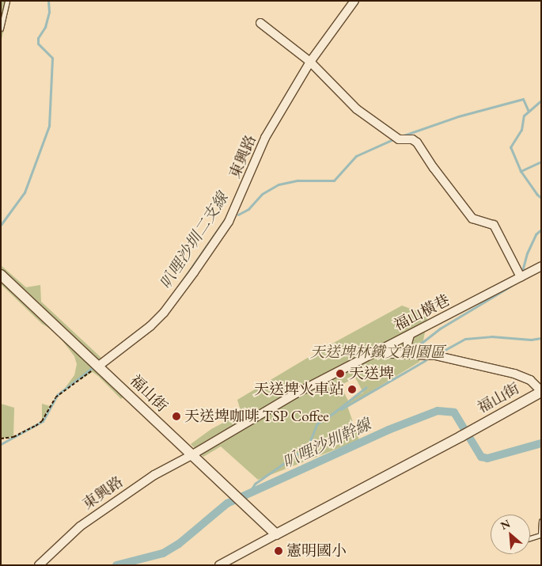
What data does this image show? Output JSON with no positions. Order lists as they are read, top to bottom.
{
  "streets": {
    "street": ["東興路", "福山橫巷", "福山街"]
  },
  "crossings": [
    ["東興路", "福山橫巷"],
    ["東興路", "福山街"],
    ["福山橫巷", "福山街"]
  ],
  "water": ["叭哩沙圳二支線", "叭哩沙圳幹線"],
  "parks": ["天送埤林鐵文創園區"],
  "places": [
    "天送埤",
    "天送埤火車站",
    "天送埤咖啡 TSP Coffee",
    "憲明國小"
  ],
  "north": "top left"
}
